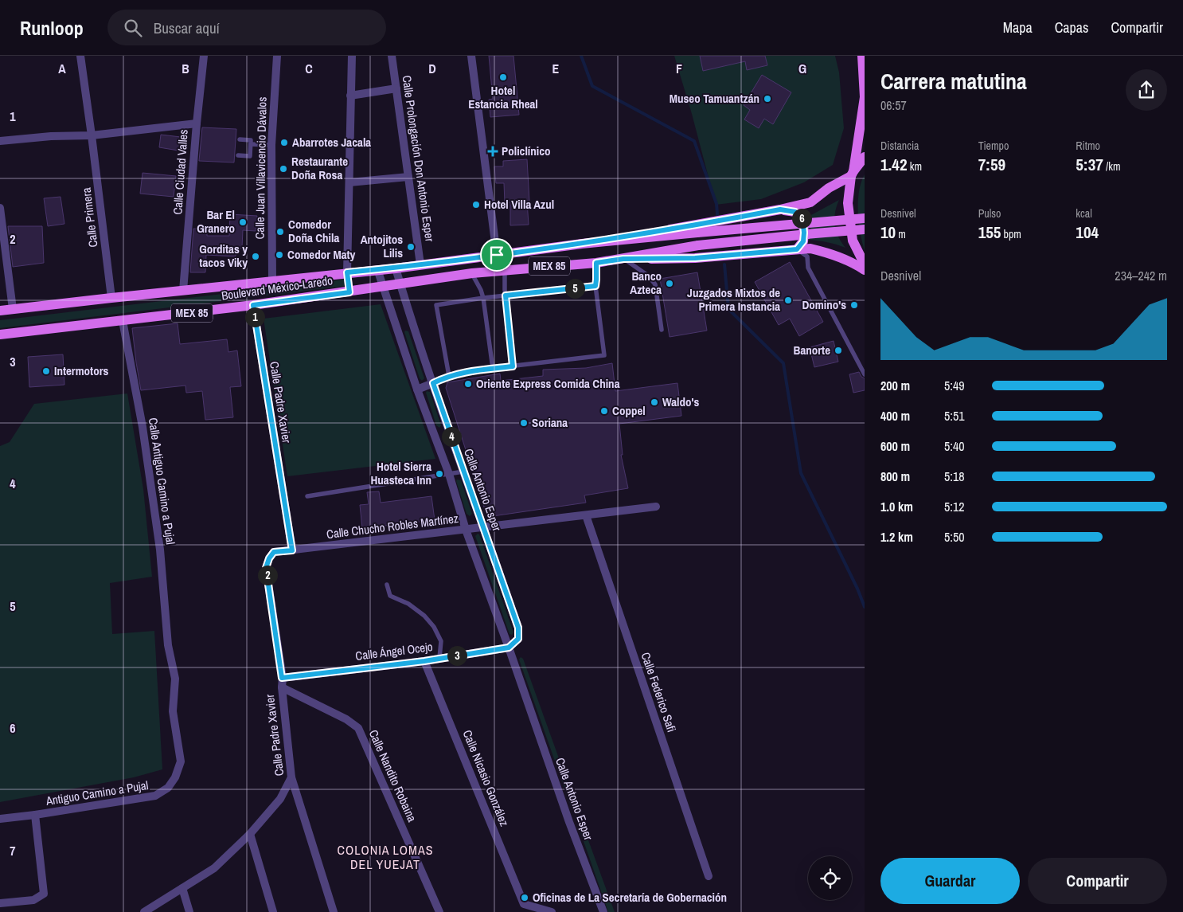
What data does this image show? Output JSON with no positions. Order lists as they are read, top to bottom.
{
  "streets": {
    "main road": ["MEX 85", "Boulevard México-Laredo"],
    "street": [
      "Calle Prolongación Don Antonio Esper",
      "Calle Juan Villavicencio Dávalos",
      "Calle Ciudad Valles",
      "Calle Primera",
      "Calle Padre Xavier",
      "Calle Antiguo Camino a Pujal",
      "Calle Antonio Esper",
      "Calle Chucho Robles Martínez",
      "Calle Ángel Ocejo",
      "Calle Federico Safi",
      "Calle Nandito Robaina",
      "Calle Nicasio González",
      "Antiguo Camino a Pujal"
    ]
  },
  "crossings": [
    ["Calle Prolongación Don Antonio Esper", "Boulevard México-Laredo"],
    ["Calle Juan Villavicencio Dávalos", "Boulevard México-Laredo"],
    ["Calle Ciudad Valles", "Boulevard México-Laredo"],
    ["Calle Primera", "Boulevard México-Laredo"],
    ["Boulevard México-Laredo", "Calle Padre Xavier"],
    ["Boulevard México-Laredo", "Calle Antiguo Camino a Pujal"],
    ["Boulevard México-Laredo", "Calle Antonio Esper"],
    ["Calle Padre Xavier", "Calle Chucho Robles Martínez"],
    ["Calle Padre Xavier", "Calle Ángel Ocejo"],
    ["Calle Padre Xavier", "Calle Nandito Robaina"],
    ["Calle Antiguo Camino a Pujal", "Antiguo Camino a Pujal"],
    ["Calle Antonio Esper", "Calle Chucho Robles Martínez"],
    ["Calle Antonio Esper", "Calle Ángel Ocejo"],
    ["Calle Chucho Robles Martínez", "Calle Federico Safi"],
    ["Calle Ángel Ocejo", "Calle Nicasio González"]
  ],
  "districts": ["COLONIA LOMAS DEL YUEJAT"],
  "places": {
    "other": [
      "Hotel Estancia Rheal",
      "Museo Tamuantzán",
      "Abarrotes Jacala",
      "Restaurante Doña Rosa",
      "Hotel Villa Azul",
      "Bar El Granero",
      "Comedor Doña Chila",
      "Antojitos Lilis",
      "Comedor Maty",
      "Gorditas y tacos Viky",
      "Banco Azteca",
      "Juzgados Mixtos de Primera Instancia",
      "Domino's",
      "Banorte",
      "Intermotors",
      "Oriente Express Comida China",
      "Waldo's",
      "Coppel",
      "Soriana",
      "Hotel Sierra Huasteca Inn",
      "Oficinas de La Secretaría de Gobernación"
    ],
    "health": ["Policlínico"]
  },
  "page": {
    "header": "Runloop",
    "search": "Buscar aquí",
    "nav": ["Mapa", "Capas", "Compartir"],
    "heading": ["Carrera matutina", "06:57"],
    "stats": [
      ["Distancia", "1.42 km"],
      ["Tiempo", "7:59"],
      ["Ritmo", "5:37 /km"],
      ["Desnivel", "10 m"],
      ["Pulso", "155 bpm"],
      ["kcal", "104"]
    ],
    "pins": [
      "6",
      "5",
      "1",
      "4",
      "2",
      "3"
    ],
    "chart": ["Desnivel", "234–242 m"],
    "list": [
      {
        "name": "200 m",
        "note": "5:49"
      },
      {
        "name": "400 m",
        "note": "5:51"
      },
      {
        "name": "600 m",
        "note": "5:40"
      },
      {
        "name": "800 m",
        "note": "5:18"
      },
      {
        "name": "1.0 km",
        "note": "5:12"
      },
      {
        "name": "1.2 km",
        "note": "5:50"
      }
    ],
    "buttons": ["Guardar", "Compartir"]
  },
  "grid": {
    "columns": [
      "A",
      "B",
      "C",
      "D",
      "E",
      "F",
      "G"
    ],
    "rows": [
      "1",
      "2",
      "3",
      "4",
      "5",
      "6",
      "7"
    ]
  }
}
